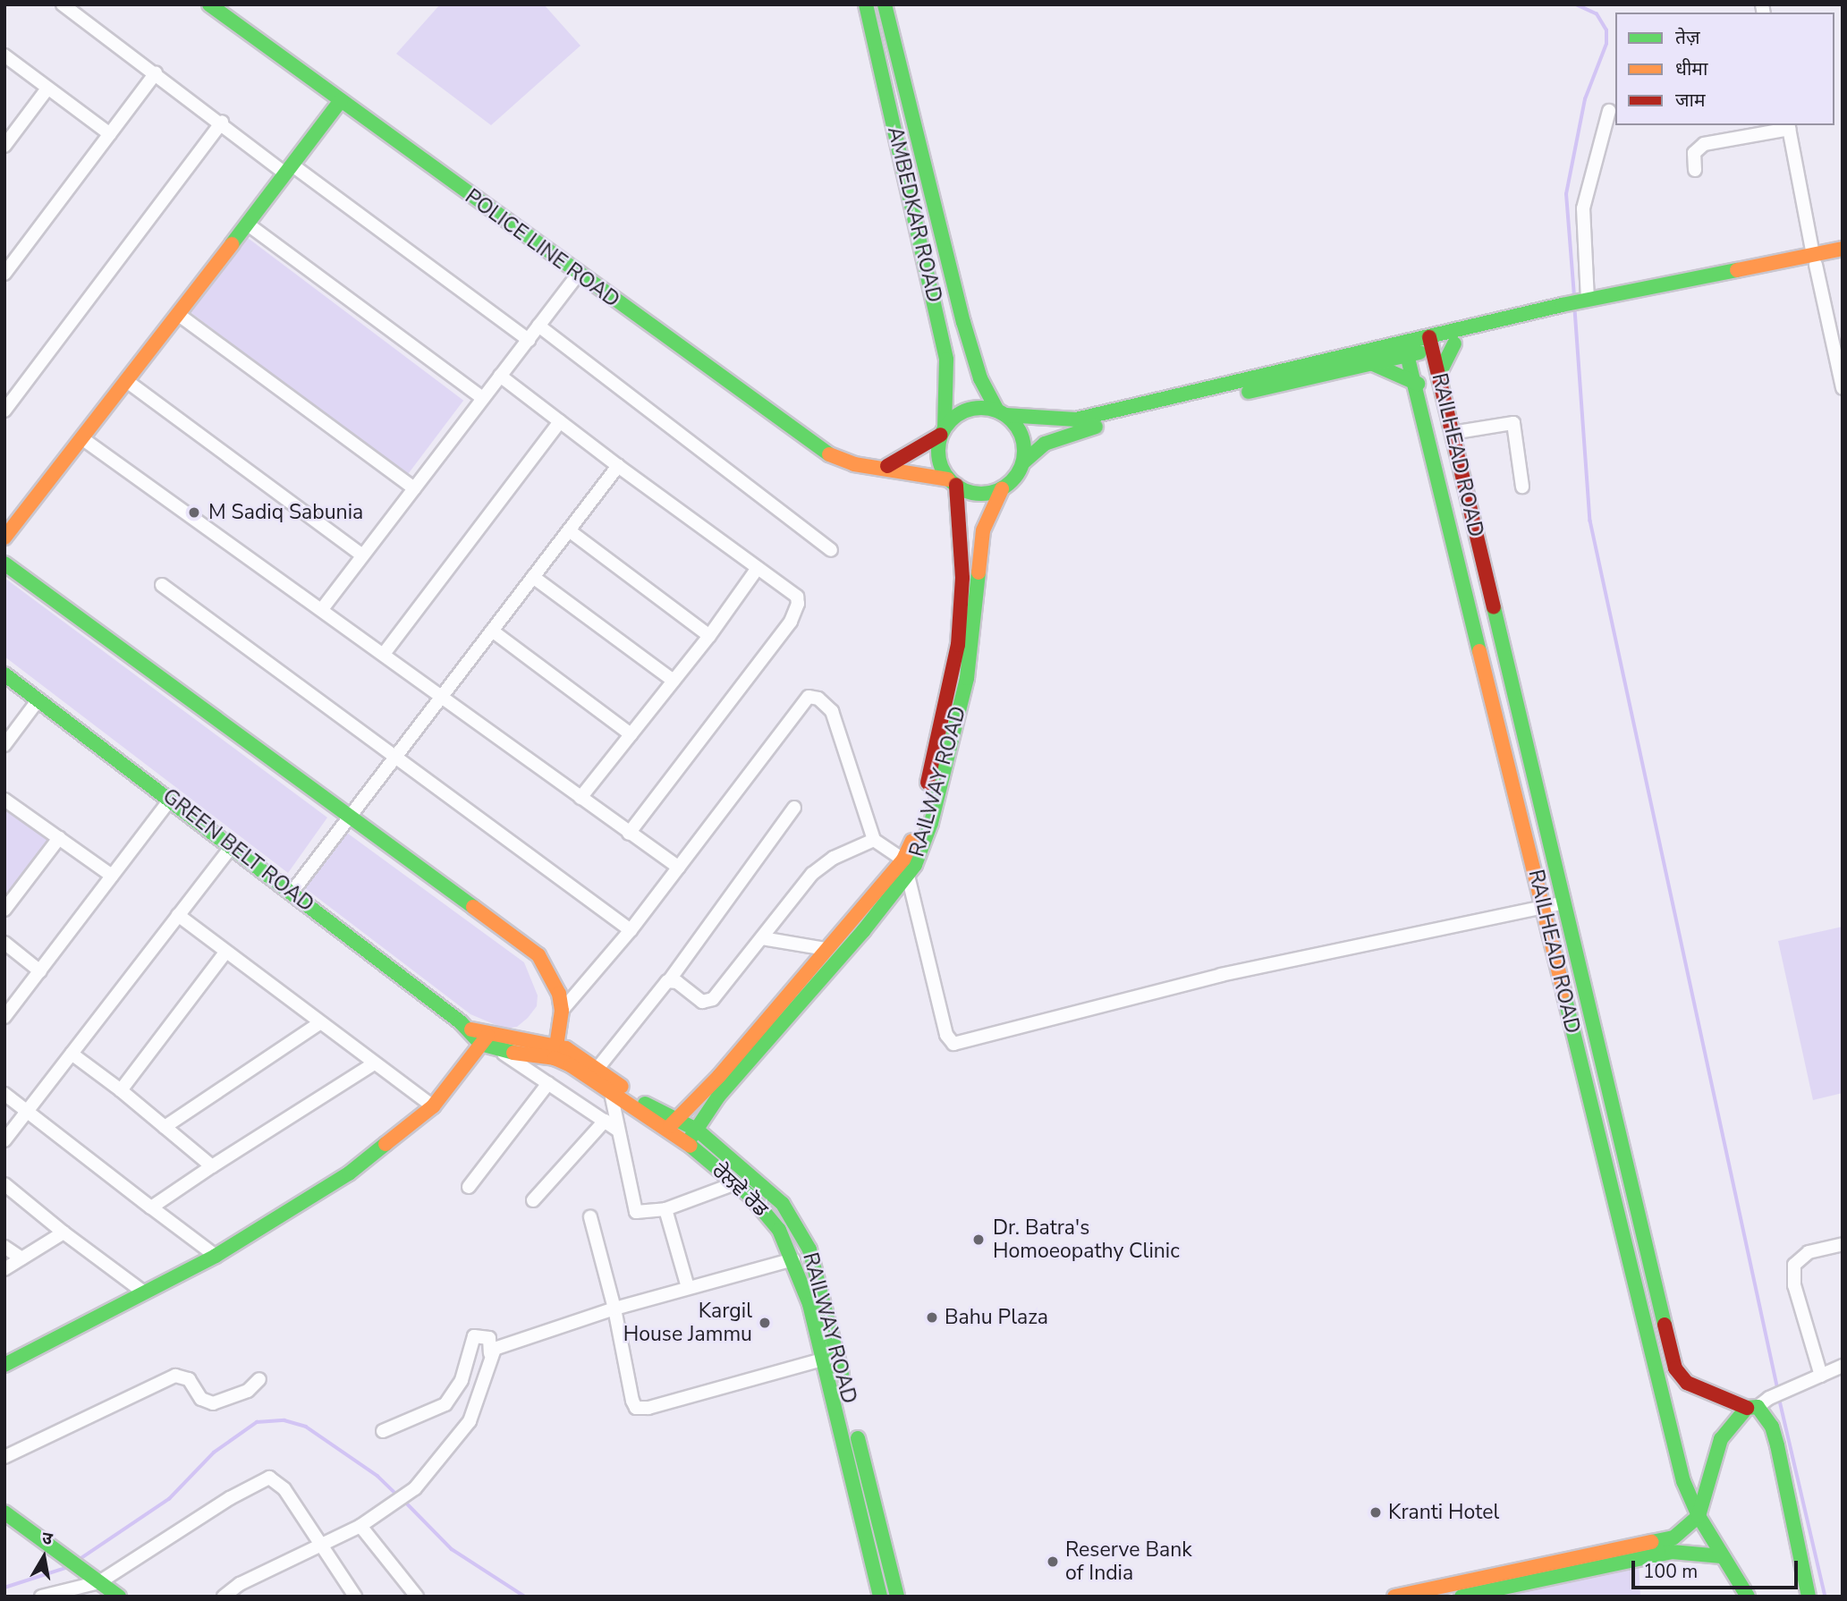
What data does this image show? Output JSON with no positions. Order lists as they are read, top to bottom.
{
  "streets": {
    "main road": [
      "AMBEDKAR ROAD",
      "POLICE LINE ROAD",
      "RAILHEAD ROAD",
      "RAILWAY ROAD",
      "GREEN BELT ROAD",
      "ਰੇਲਵੇ ਰੋਡ"
    ]
  },
  "crossings": [
    ["AMBEDKAR ROAD", "POLICE LINE ROAD"],
    ["AMBEDKAR ROAD", "RAILWAY ROAD"],
    ["POLICE LINE ROAD", "RAILWAY ROAD"],
    ["RAILWAY ROAD", "GREEN BELT ROAD"],
    ["RAILWAY ROAD", "ਰੇਲਵੇ ਰੋਡ"]
  ],
  "places": [
    "M Sadiq Sabunia",
    "Dr. Batra's Homoeopathy Clinic",
    "Bahu Plaza",
    "Kargil House Jammu",
    "Kranti Hotel",
    "Reserve Bank of India"
  ],
  "legend": ["तेज़", "धीमा", "जाम"],
  "scale_bar": "100 m",
  "north": "top"
}
